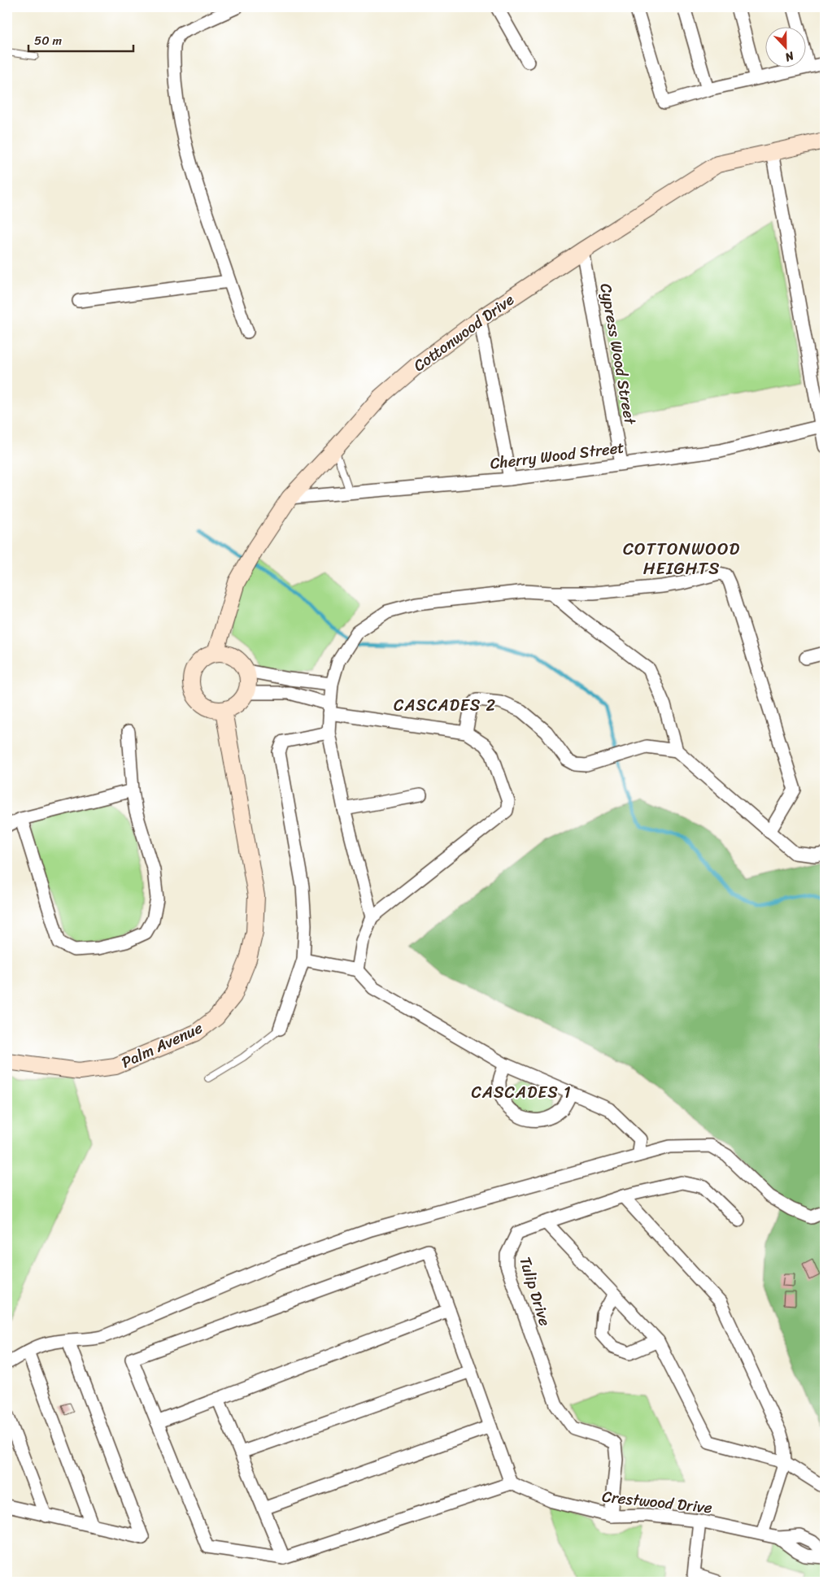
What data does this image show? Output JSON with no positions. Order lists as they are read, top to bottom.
{
  "streets": {
    "street": [
      "Cottonwood Drive",
      "Cypress Wood Street",
      "Cherry Wood Street",
      "Palm Avenue",
      "Tulip Drive",
      "Crestwood Drive"
    ]
  },
  "crossings": [
    ["Cottonwood Drive", "Cypress Wood Street"],
    ["Cottonwood Drive", "Cherry Wood Street"],
    ["Cottonwood Drive", "Palm Avenue"],
    ["Cypress Wood Street", "Cherry Wood Street"],
    ["Tulip Drive", "Crestwood Drive"]
  ],
  "districts": ["COTTONWOOD HEIGHTS", "CASCADES 2", "CASCADES 1"],
  "scale_bar": "50 m",
  "north": "bottom"
}
